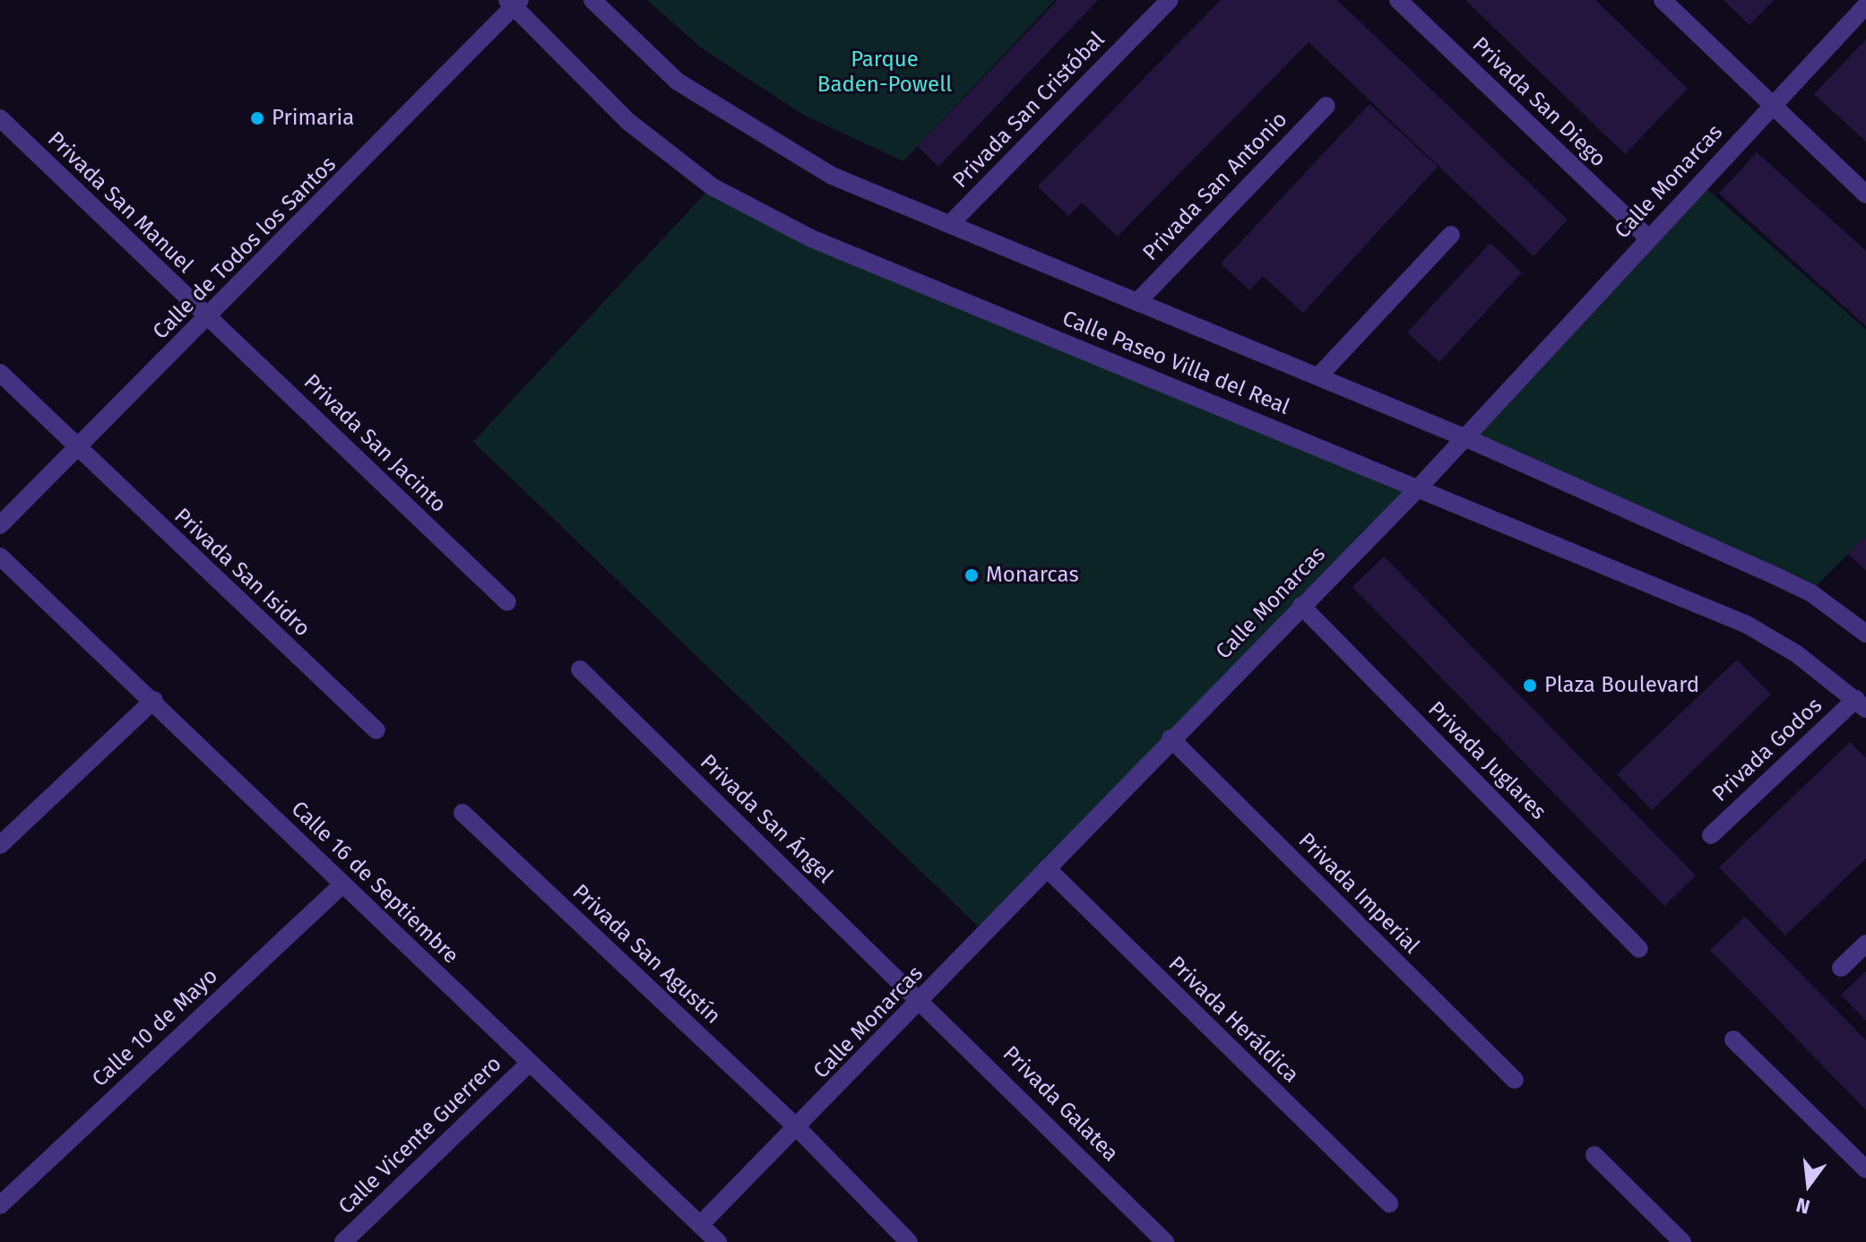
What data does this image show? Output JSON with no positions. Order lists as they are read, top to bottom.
{
  "streets": {
    "street": [
      "Privada San Diego",
      "Privada San Cristóbal",
      "Calle Monarcas",
      "Privada San Antonio",
      "Privada San Manuel",
      "Calle de Todos los Santos",
      "Calle Paseo Villa del Real",
      "Privada San Jacinto",
      "Privada San Isidro",
      "Privada Godos",
      "Privada Juglares",
      "Privada San Ángel",
      "Calle 16 de Septiembre",
      "Privada Imperial",
      "Privada San Agustín",
      "Privada Heráldica",
      "Calle 10 de Mayo",
      "Privada Galatea",
      "Calle Vicente Guerrero"
    ]
  },
  "crossings": [
    ["Privada San Diego", "Calle Monarcas"],
    ["Privada San Cristóbal", "Calle Paseo Villa del Real"],
    ["Calle Monarcas", "Calle Paseo Villa del Real"],
    ["Calle Monarcas", "Privada Juglares"],
    ["Calle Monarcas", "Privada San Ángel"],
    ["Calle Monarcas", "Calle 16 de Septiembre"],
    ["Calle Monarcas", "Privada Imperial"],
    ["Calle Monarcas", "Privada San Agustín"],
    ["Calle Monarcas", "Privada Heráldica"],
    ["Calle Monarcas", "Privada Galatea"],
    ["Privada San Antonio", "Calle Paseo Villa del Real"],
    ["Privada San Manuel", "Calle de Todos los Santos"],
    ["Privada San Manuel", "Privada San Jacinto"],
    ["Calle de Todos los Santos", "Calle Paseo Villa del Real"],
    ["Calle de Todos los Santos", "Privada San Jacinto"],
    ["Calle de Todos los Santos", "Privada San Isidro"],
    ["Calle Paseo Villa del Real", "Privada Godos"],
    ["Privada San Ángel", "Privada Galatea"],
    ["Calle 16 de Septiembre", "Calle 10 de Mayo"],
    ["Calle 16 de Septiembre", "Calle Vicente Guerrero"]
  ],
  "parks": ["Parque Baden-Powell"],
  "places": ["Primaria", "Monarcas", "Plaza Boulevard"],
  "north": "bottom"
}
